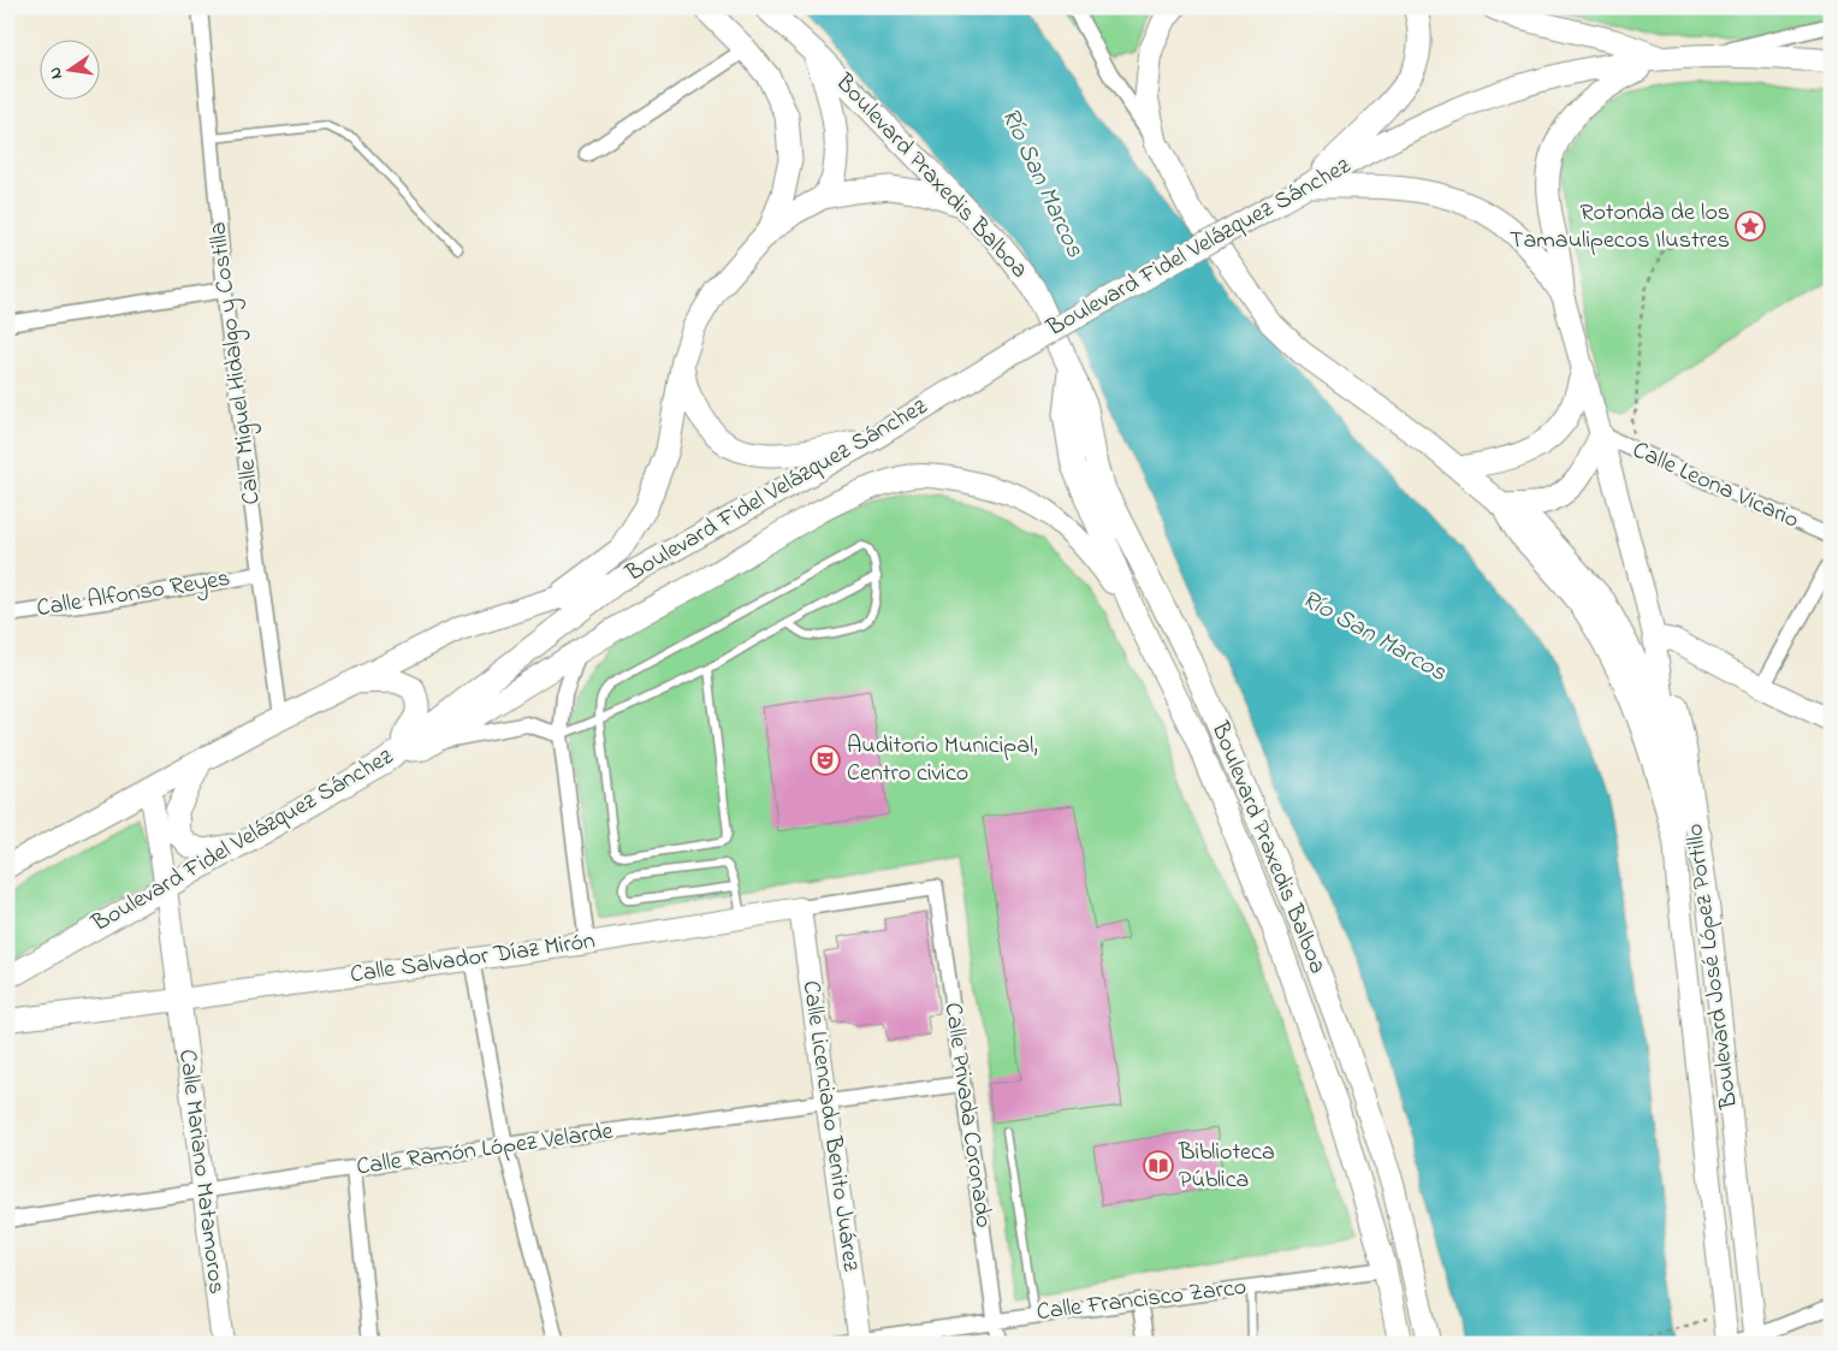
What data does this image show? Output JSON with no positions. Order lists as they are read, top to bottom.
{
  "streets": {
    "main road": ["Boulevard Praxedis Balboa", "Boulevard Fidel Velázquez Sánchez"],
    "street": [
      "Calle Miguel Hidalgo y Costilla",
      "Calle Leona Vicario",
      "Calle Alfonso Reyes",
      "Calle Salvador Díaz Mirón",
      "Boulevard José López Portillo",
      "Calle Privada Coronado",
      "Calle Licenciado Benito Juárez",
      "Calle Ramón López Velarde",
      "Calle Mariano Matamoros",
      "Calle Francisco Zarco"
    ]
  },
  "crossings": [
    ["Boulevard Praxedis Balboa", "Calle Francisco Zarco"],
    ["Boulevard Fidel Velázquez Sánchez", "Calle Miguel Hidalgo y Costilla"],
    ["Boulevard Fidel Velázquez Sánchez", "Calle Mariano Matamoros"],
    ["Calle Miguel Hidalgo y Costilla", "Calle Alfonso Reyes"],
    ["Calle Leona Vicario", "Boulevard José López Portillo"],
    ["Calle Salvador Díaz Mirón", "Calle Privada Coronado"],
    ["Calle Salvador Díaz Mirón", "Calle Licenciado Benito Juárez"],
    ["Calle Salvador Díaz Mirón", "Calle Mariano Matamoros"],
    ["Calle Privada Coronado", "Calle Ramón López Velarde"],
    ["Calle Privada Coronado", "Calle Francisco Zarco"],
    ["Calle Licenciado Benito Juárez", "Calle Ramón López Velarde"],
    ["Calle Licenciado Benito Juárez", "Calle Francisco Zarco"],
    ["Calle Ramón López Velarde", "Calle Mariano Matamoros"]
  ],
  "water": ["Río San Marcos"],
  "places": {
    "place": ["Rotonda de los Tamaulipecos Ilustres"],
    "theatre": ["Auditorio Municipal, Centro civico"],
    "library": ["Biblioteca Pública"]
  },
  "north": "left"
}
